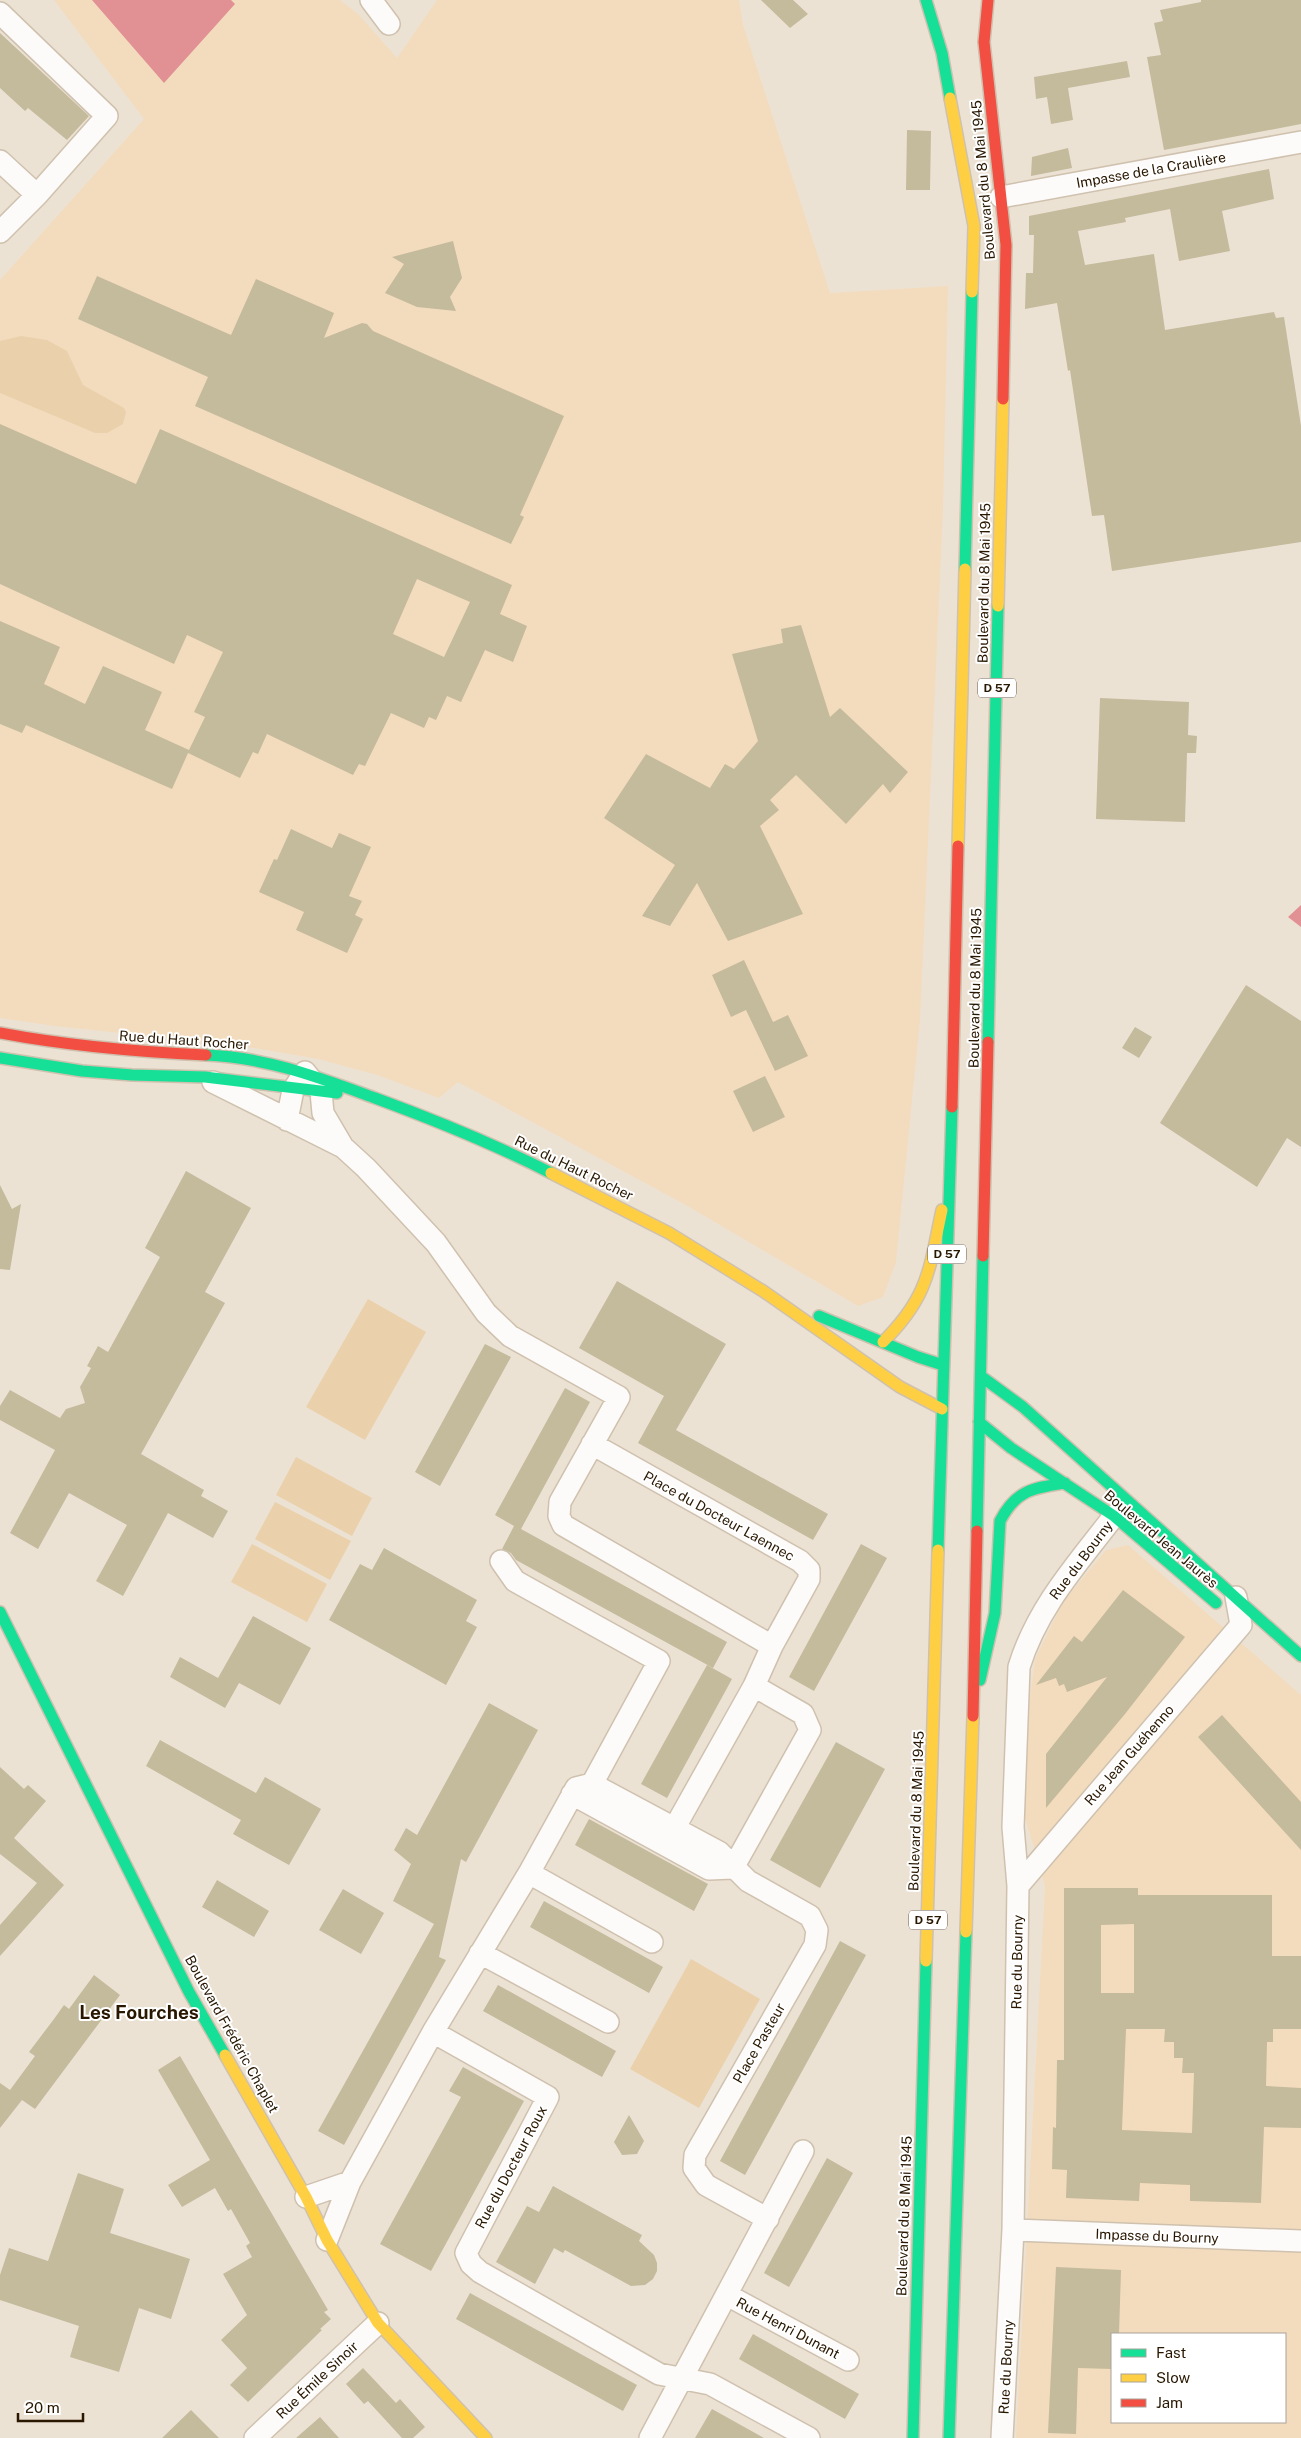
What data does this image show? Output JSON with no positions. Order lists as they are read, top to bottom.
{
  "streets": {
    "main road": [
      "Boulevard du 8 Mai 1945",
      "D 57",
      "Rue du Haut Rocher",
      "Boulevard Jean Jaurès",
      "Boulevard Frédéric Chaplet"
    ],
    "street": [
      "Impasse de la Craulière",
      "Place du Docteur Laennec",
      "Rue du Bourny",
      "Rue Jean Guéhenno",
      "Place Pasteur",
      "Rue du Docteur Roux",
      "Impasse du Bourny",
      "Rue Henri Dunant",
      "Rue Émile Sinoir"
    ]
  },
  "crossings": [
    ["Impasse de la Craulière", "Boulevard du 8 Mai 1945"],
    ["Boulevard du 8 Mai 1945", "Rue du Haut Rocher"],
    ["Boulevard du 8 Mai 1945", "Boulevard Jean Jaurès"],
    ["Place du Docteur Laennec", "Place Pasteur"],
    ["Boulevard Jean Jaurès", "Rue du Bourny"],
    ["Boulevard Jean Jaurès", "Rue Jean Guéhenno"],
    ["Rue du Bourny", "Rue Jean Guéhenno"],
    ["Rue du Bourny", "Impasse du Bourny"],
    ["Boulevard Frédéric Chaplet", "Rue Émile Sinoir"],
    ["Place Pasteur", "Rue Henri Dunant"],
    ["Rue du Docteur Roux", "Rue Henri Dunant"]
  ],
  "districts": ["Les Fourches"],
  "legend": ["Fast", "Slow", "Jam"],
  "scale_bar": "20 m"
}
